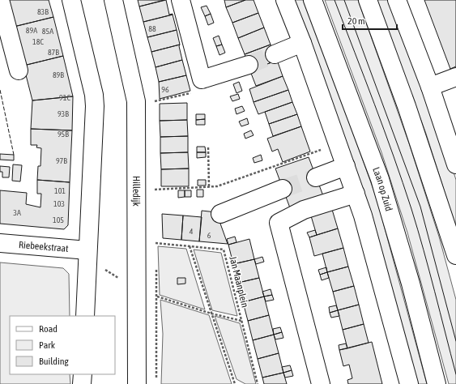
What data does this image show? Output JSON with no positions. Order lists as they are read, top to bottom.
{
  "streets": {
    "street": ["Laan op Zuid", "Hilledijk", "Riebeekstraat"],
    "path": ["Jan Maanplein"]
  },
  "house_numbers": [
    "83B",
    "88",
    "89A",
    "85A",
    "18C",
    "87B",
    "89B",
    "96",
    "91C",
    "93B",
    "95B",
    "97B",
    "101",
    "103",
    "3A",
    "105",
    "4",
    "6"
  ],
  "legend": ["Road", "Park", "Building"],
  "scale_bar": "20 m"
}
